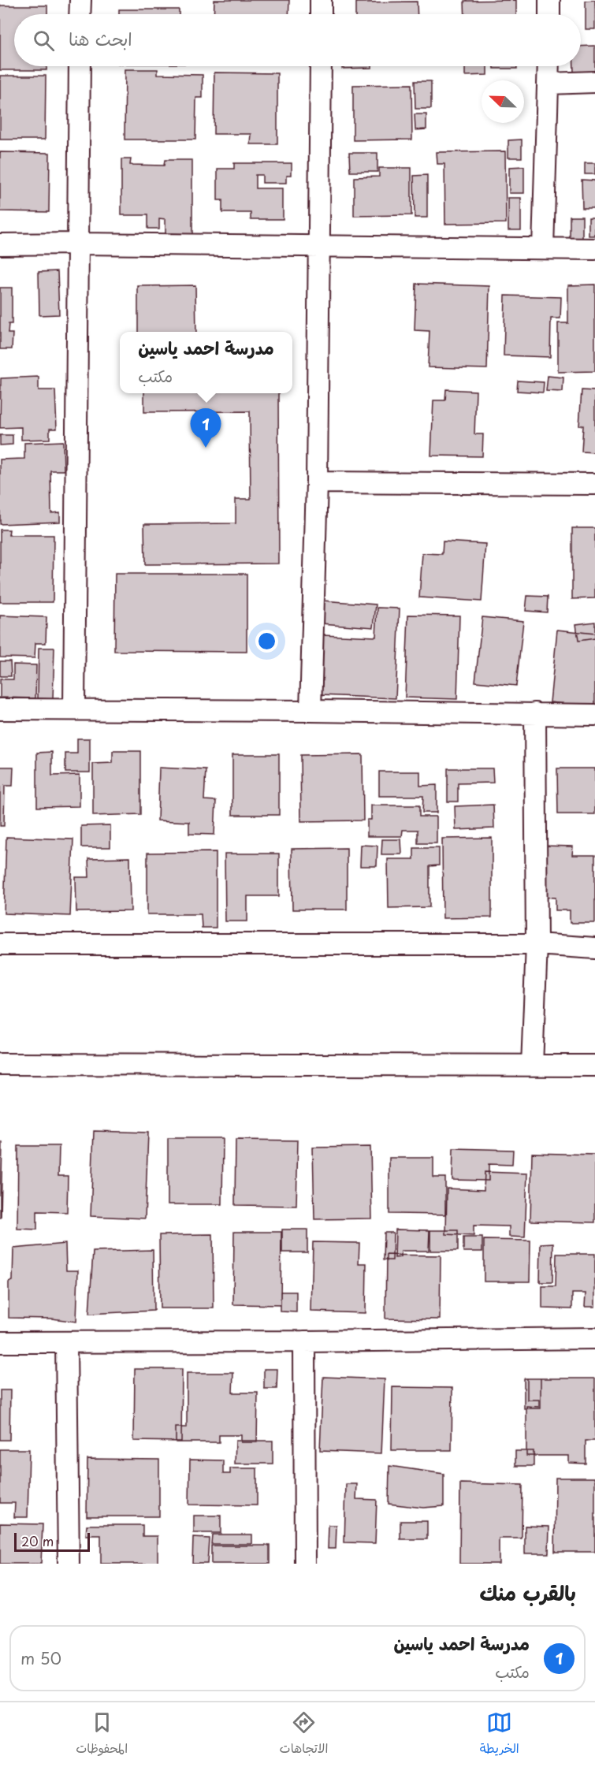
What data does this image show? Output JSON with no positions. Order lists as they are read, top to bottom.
{
  "scale_bar": "20 m",
  "north": "top left",
  "page": {
    "search": "ابحث هنا",
    "popup": ["مدرسة احمد ياسين", "مكتب"],
    "pins": "1",
    "scale": "20 m",
    "heading": "بالقرب منك",
    "list": [
      {
        "mark": "1",
        "name": "مدرسة احمد ياسين",
        "note": "مكتب",
        "value": "50 m"
      }
    ],
    "nav": ["الخريطة", "الاتجاهات", "المحفوظات"]
  }
}
